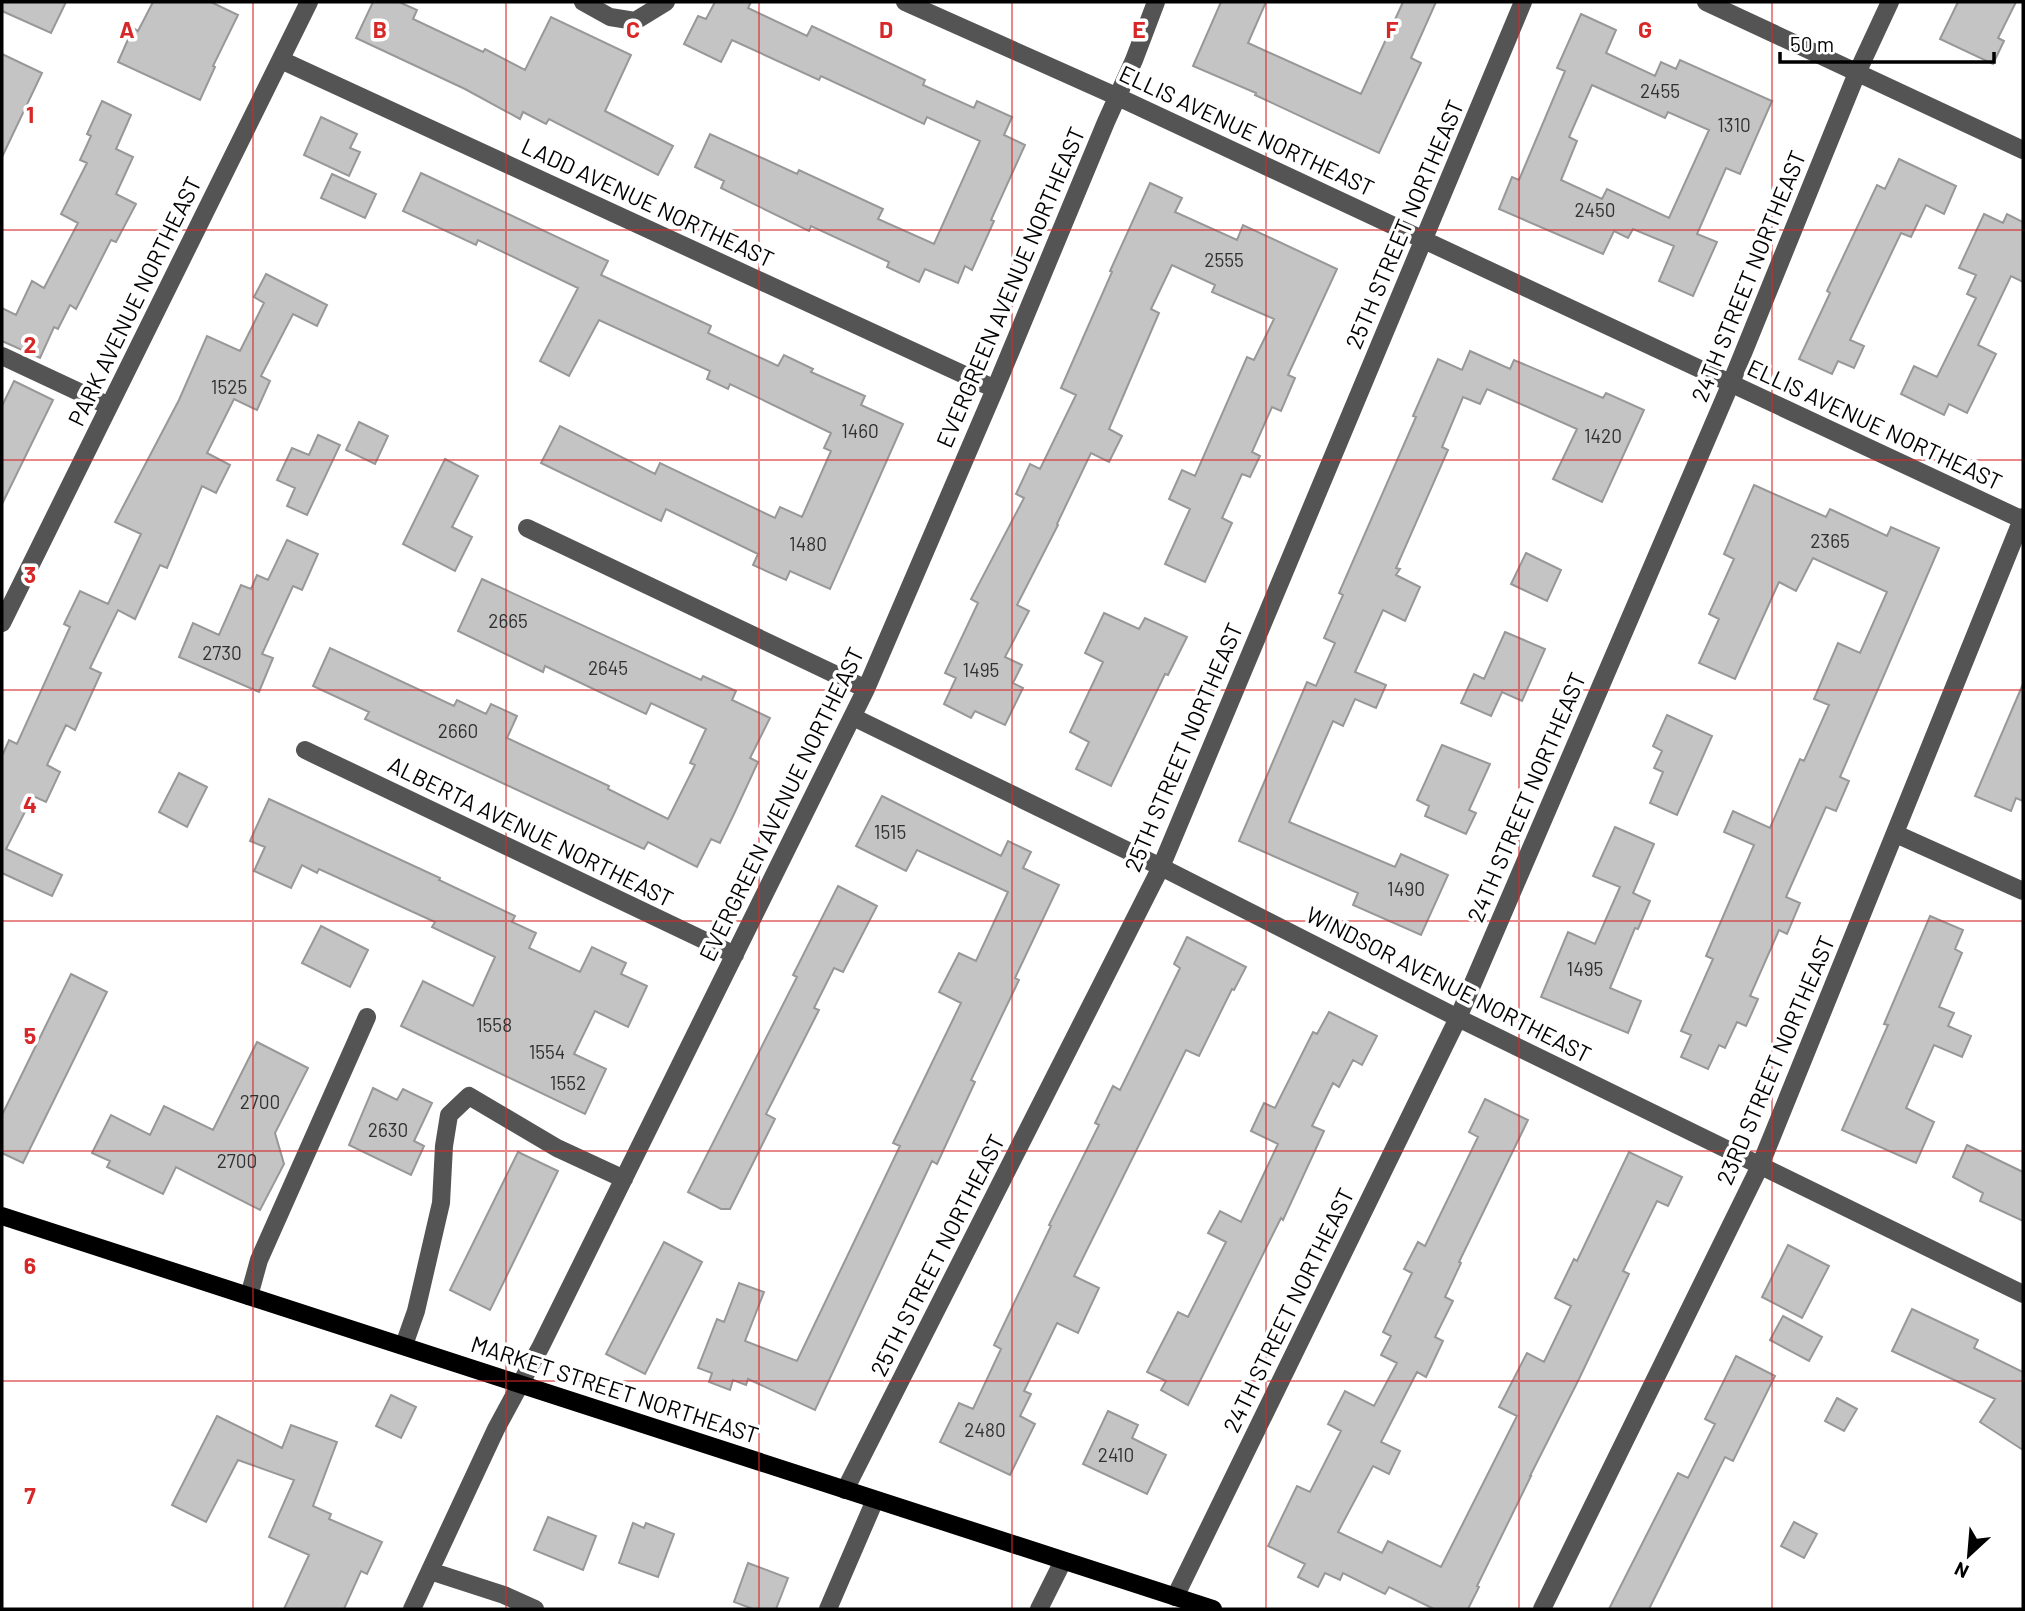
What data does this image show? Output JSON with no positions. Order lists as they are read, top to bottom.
{
  "streets": {
    "main road": ["MARKET STREET NORTHEAST"],
    "street": [
      "ELLIS AVENUE NORTHEAST",
      "LADD AVENUE NORTHEAST",
      "25TH STREET NORTHEAST",
      "24TH STREET NORTHEAST",
      "EVERGREEN AVENUE NORTHEAST",
      "PARK AVENUE NORTHEAST",
      "ALBERTA AVENUE NORTHEAST",
      "WINDSOR AVENUE NORTHEAST",
      "23RD STREET NORTHEAST"
    ]
  },
  "crossings": [
    ["ELLIS AVENUE NORTHEAST", "25TH STREET NORTHEAST"],
    ["ELLIS AVENUE NORTHEAST", "24TH STREET NORTHEAST"],
    ["ELLIS AVENUE NORTHEAST", "EVERGREEN AVENUE NORTHEAST"],
    ["ELLIS AVENUE NORTHEAST", "23RD STREET NORTHEAST"],
    ["LADD AVENUE NORTHEAST", "EVERGREEN AVENUE NORTHEAST"],
    ["LADD AVENUE NORTHEAST", "PARK AVENUE NORTHEAST"],
    ["25TH STREET NORTHEAST", "WINDSOR AVENUE NORTHEAST"],
    ["25TH STREET NORTHEAST", "MARKET STREET NORTHEAST"],
    ["24TH STREET NORTHEAST", "WINDSOR AVENUE NORTHEAST"],
    ["24TH STREET NORTHEAST", "MARKET STREET NORTHEAST"],
    ["EVERGREEN AVENUE NORTHEAST", "ALBERTA AVENUE NORTHEAST"],
    ["EVERGREEN AVENUE NORTHEAST", "WINDSOR AVENUE NORTHEAST"],
    ["EVERGREEN AVENUE NORTHEAST", "MARKET STREET NORTHEAST"],
    ["WINDSOR AVENUE NORTHEAST", "23RD STREET NORTHEAST"]
  ],
  "house_numbers": [
    "2455",
    "1310",
    "2450",
    "2555",
    "1525",
    "1460",
    "1420",
    "2365",
    "1480",
    "2665",
    "2730",
    "2645",
    "1495",
    "2660",
    "1515",
    "1490",
    "1495",
    "1558",
    "1554",
    "1552",
    "2700",
    "2630",
    "2700",
    "2480",
    "2410"
  ],
  "scale_bar": "50 m",
  "north": "bottom left",
  "grid": {
    "columns": [
      "A",
      "B",
      "C",
      "D",
      "E",
      "F",
      "G"
    ],
    "rows": [
      "1",
      "2",
      "3",
      "4",
      "5",
      "6",
      "7"
    ]
  }
}
